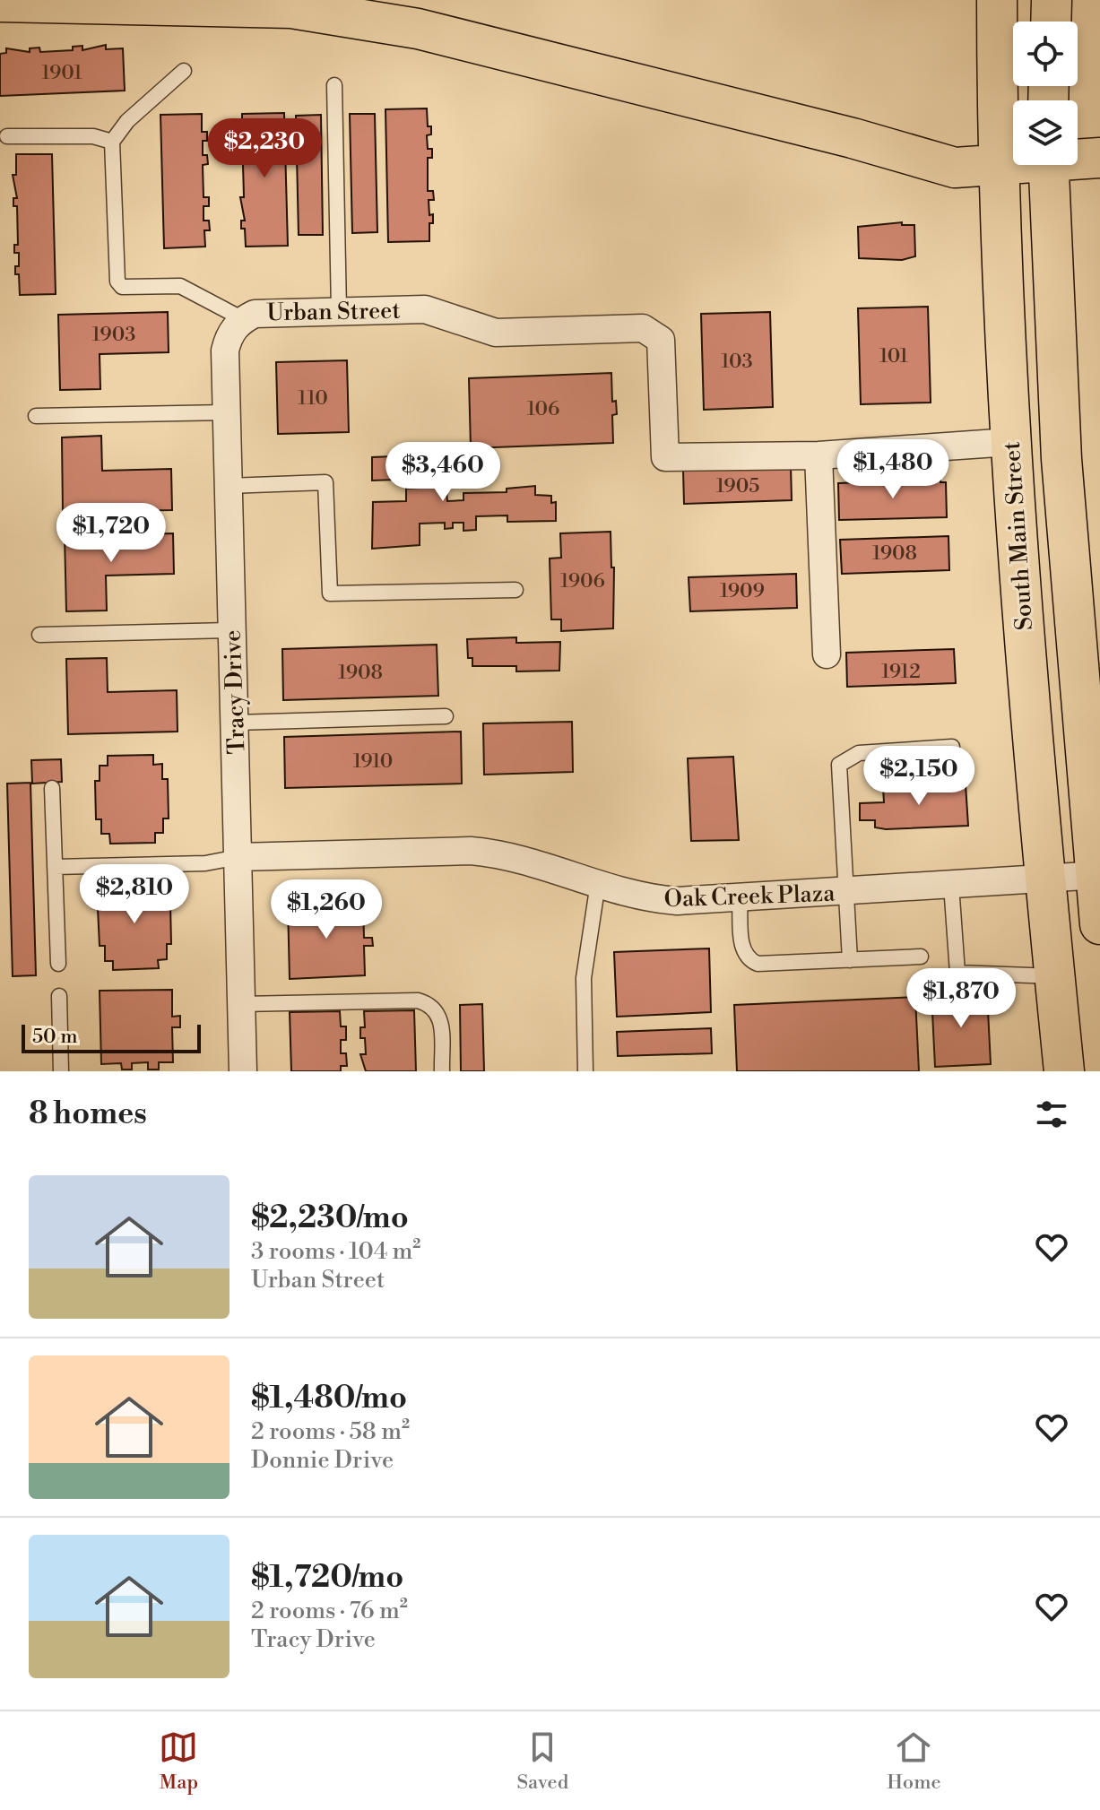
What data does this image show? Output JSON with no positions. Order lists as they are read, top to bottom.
{
  "streets": {
    "highway": ["South Main Street"],
    "street": ["Urban Street", "Tracy Drive", "Oak Creek Plaza"]
  },
  "crossings": [
    ["Urban Street", "Tracy Drive"],
    ["South Main Street", "Oak Creek Plaza"],
    ["Tracy Drive", "Oak Creek Plaza"]
  ],
  "house_numbers": [
    "1901",
    "1903",
    "101",
    "103",
    "110",
    "106",
    "1905",
    "1908",
    "1906",
    "1909",
    "1912",
    "1908",
    "1910"
  ],
  "scale_bar": "50 m",
  "page": {
    "price": [
      "$2,230",
      "$1,480",
      "$3,460",
      "$1,720",
      "$2,150",
      "$2,810",
      "$1,260",
      "$1,870"
    ],
    "scale": "50 m",
    "heading": "8 homes",
    "list": [
      {
        "name": "$2,230/mo",
        "note": "3 rooms · 104 m² · Urban Street"
      },
      {
        "name": "$1,480/mo",
        "note": "2 rooms · 58 m² · Donnie Drive"
      },
      {
        "name": "$1,720/mo",
        "note": "2 rooms · 76 m² · Tracy Drive"
      }
    ],
    "tabs": ["Map", "Saved", "Home"]
  }
}
